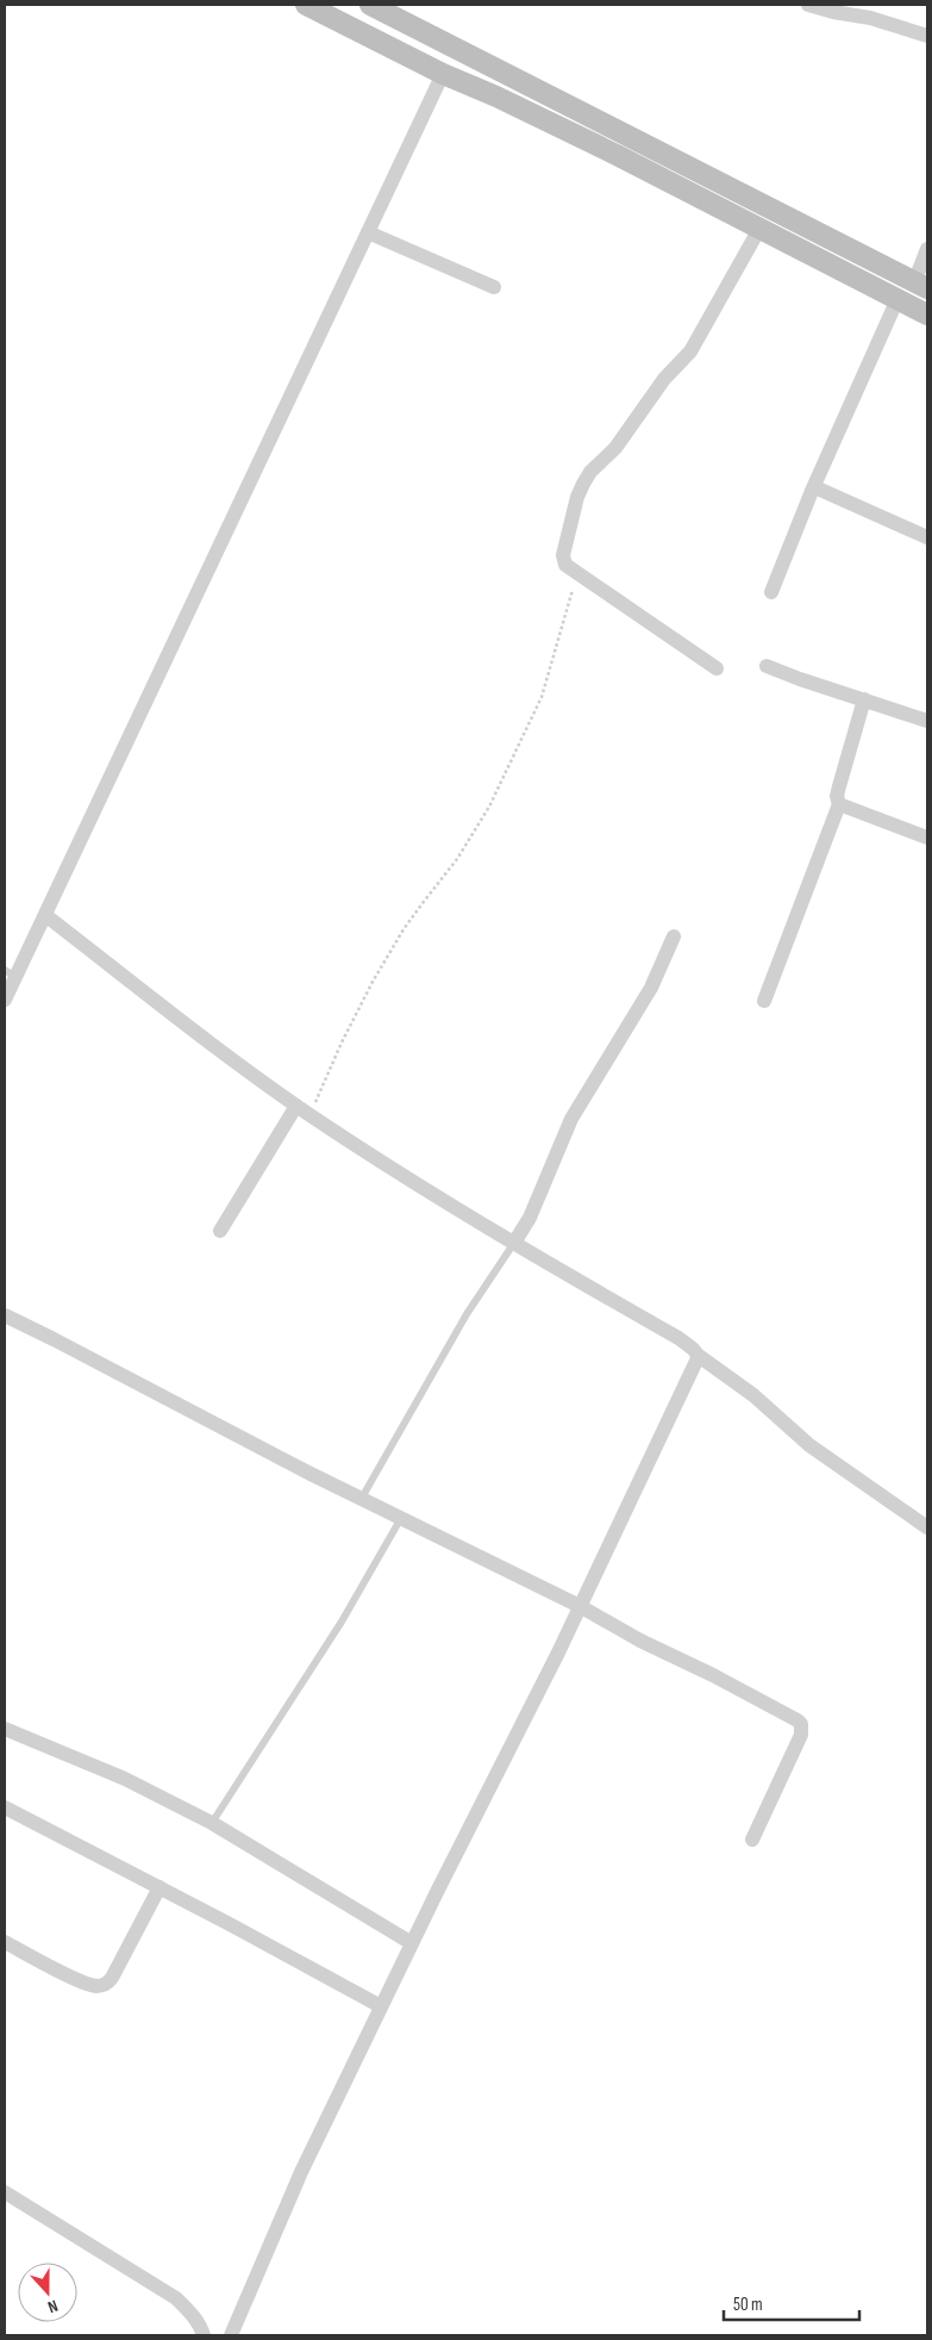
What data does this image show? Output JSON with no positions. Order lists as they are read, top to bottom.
{
  "scale_bar": "50 m",
  "north": "bottom"
}
